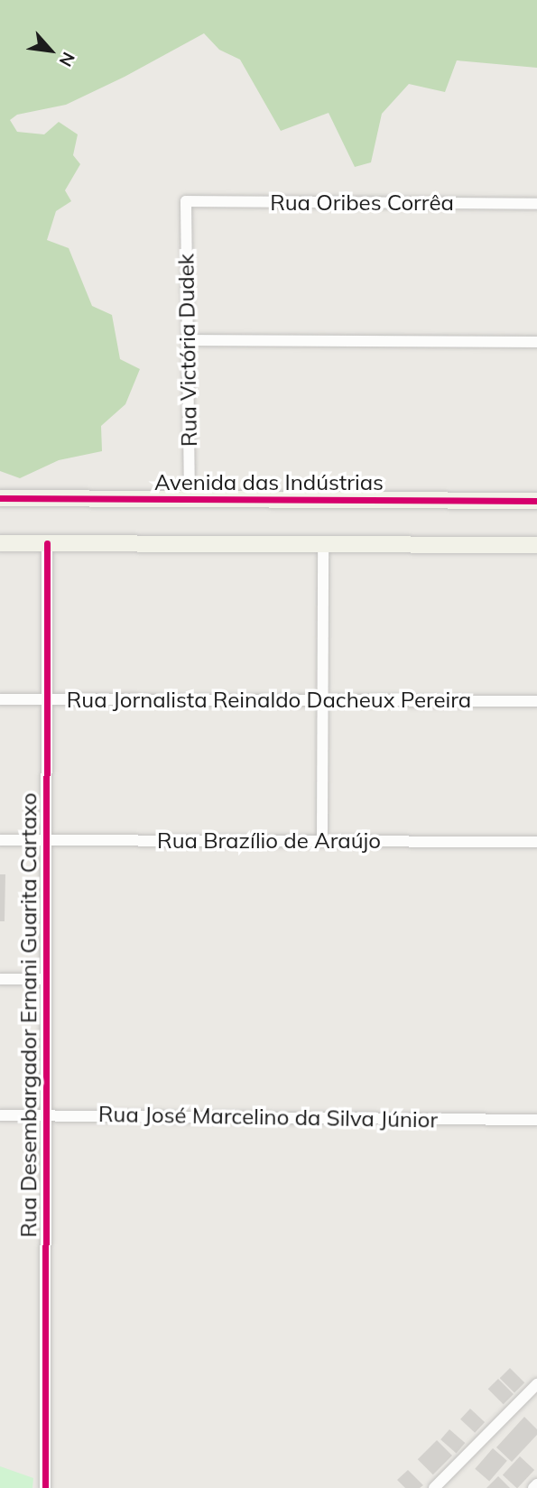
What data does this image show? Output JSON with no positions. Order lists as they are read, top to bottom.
{
  "streets": {
    "main road": ["Avenida das Indústrias"],
    "street": [
      "Rua Oribes Corrêa",
      "Rua Victória Dudek",
      "Rua Jornalista Reinaldo Dacheux Pereira",
      "Rua Brazílio de Araújo",
      "Rua Desembargador Ernani Guarita Cartaxo",
      "Rua José Marcelino da Silva Júnior"
    ]
  },
  "crossings": [
    ["Rua Oribes Corrêa", "Rua Victória Dudek"],
    ["Rua Victória Dudek", "Avenida das Indústrias"],
    ["Rua Jornalista Reinaldo Dacheux Pereira", "Rua Desembargador Ernani Guarita Cartaxo"],
    ["Rua Brazílio de Araújo", "Rua Desembargador Ernani Guarita Cartaxo"],
    ["Rua Desembargador Ernani Guarita Cartaxo", "Rua José Marcelino da Silva Júnior"]
  ],
  "north": "bottom right"
}
